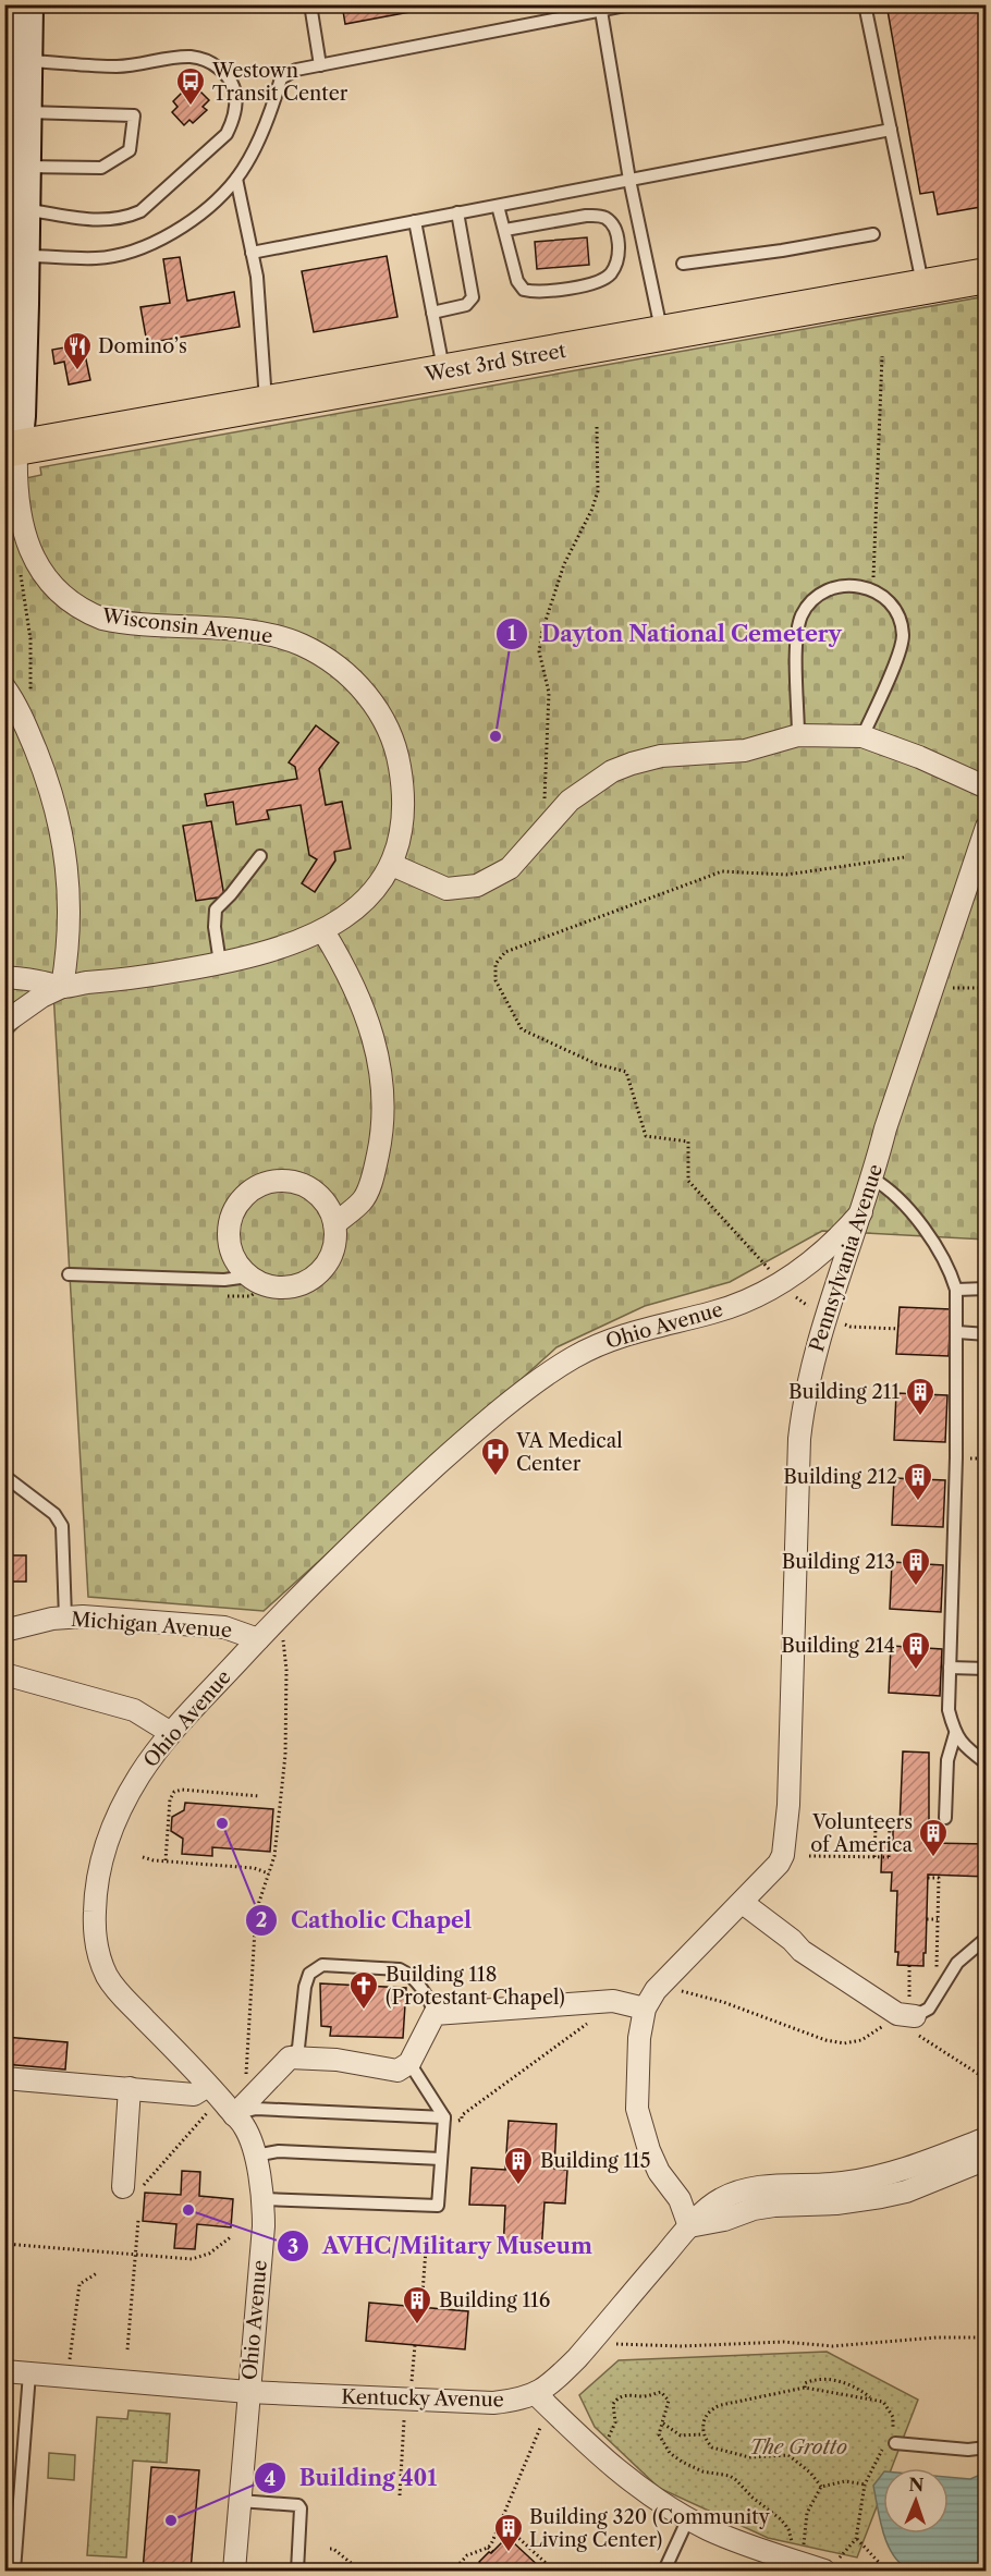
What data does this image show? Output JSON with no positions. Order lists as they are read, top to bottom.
{
  "streets": {
    "main road": ["West 3rd Street"],
    "street": [
      "Wisconsin Avenue",
      "Pennsylvania Avenue",
      "Ohio Avenue",
      "Michigan Avenue",
      "Kentucky Avenue"
    ]
  },
  "crossings": [
    ["West 3rd Street", "Wisconsin Avenue"],
    ["Pennsylvania Avenue", "Ohio Avenue"],
    ["Ohio Avenue", "Michigan Avenue"],
    ["Ohio Avenue", "Kentucky Avenue"]
  ],
  "parks": ["The Grotto"],
  "places": {
    "bus stop": ["Westown Transit Center"],
    "restaurant": ["Domino’s"],
    "other": [
      "Dayton National Cemetery",
      "Catholic Chapel",
      "AVHC/Military Museum",
      "Building 401"
    ],
    "building": [
      "Building 211",
      "Building 212",
      "Building 213",
      "Building 214",
      "Volunteers of America",
      "Building 115",
      "Building 116",
      "Building 320 (Community Living Center)"
    ],
    "hospital": ["VA Medical Center"],
    "church": ["Building 118 (Protestant Chapel)"]
  },
  "north": "top"
}
